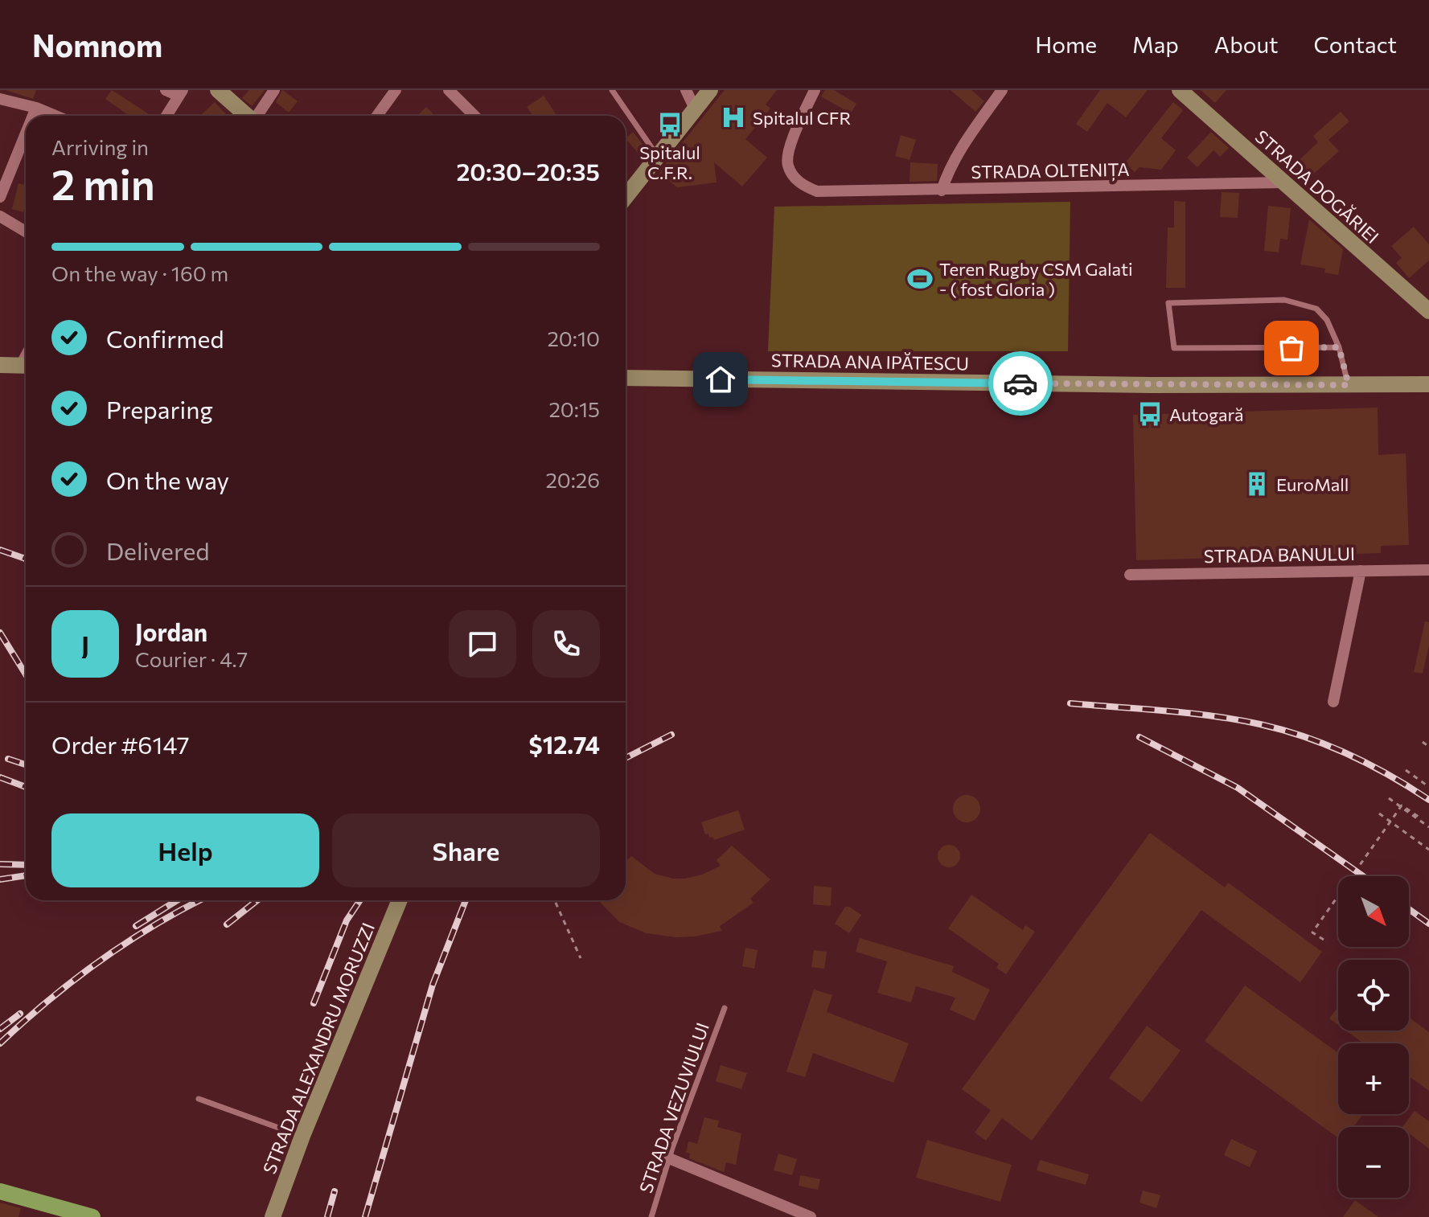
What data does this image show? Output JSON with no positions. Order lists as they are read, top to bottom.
{
  "streets": {
    "street": [
      "STRADA OLTENIȚA",
      "STRADA DOGĂRIEI",
      "STRADA ANA IPĂTESCU",
      "STRADA BANULUI",
      "STRADA ALEXANDRU MORUZZI"
    ],
    "lane": ["STRADA VEZUVIULUI"]
  },
  "crossings": [
    ["STRADA OLTENIȚA", "STRADA DOGĂRIEI"]
  ],
  "places": {
    "hospital": ["Spitalul CFR"],
    "bus stop": ["Spitalul C.F.R.", "Autogară"],
    "sports": ["Teren Rugby CSM Galati - ( fost Gloria )"],
    "building": ["EuroMall"]
  },
  "north": "bottom right",
  "page": {
    "header": "Nomnom",
    "nav": [
      "Home",
      "Map",
      "About",
      "Contact"
    ],
    "heading": ["2 min", "Arriving in", "20:30–20:35"],
    "panel": [
      "Jordan",
      "Courier · 4.7",
      "Order #6147",
      "$12.74"
    ],
    "bar": "On the way · 160 m",
    "list": [
      ["Confirmed", "20:10"],
      ["Preparing", "20:15"],
      ["On the way", "20:26"],
      "Delivered"
    ],
    "round": "J",
    "buttons": ["Help", "Share"],
    "map_buttons": ["+", "−"]
  }
}
